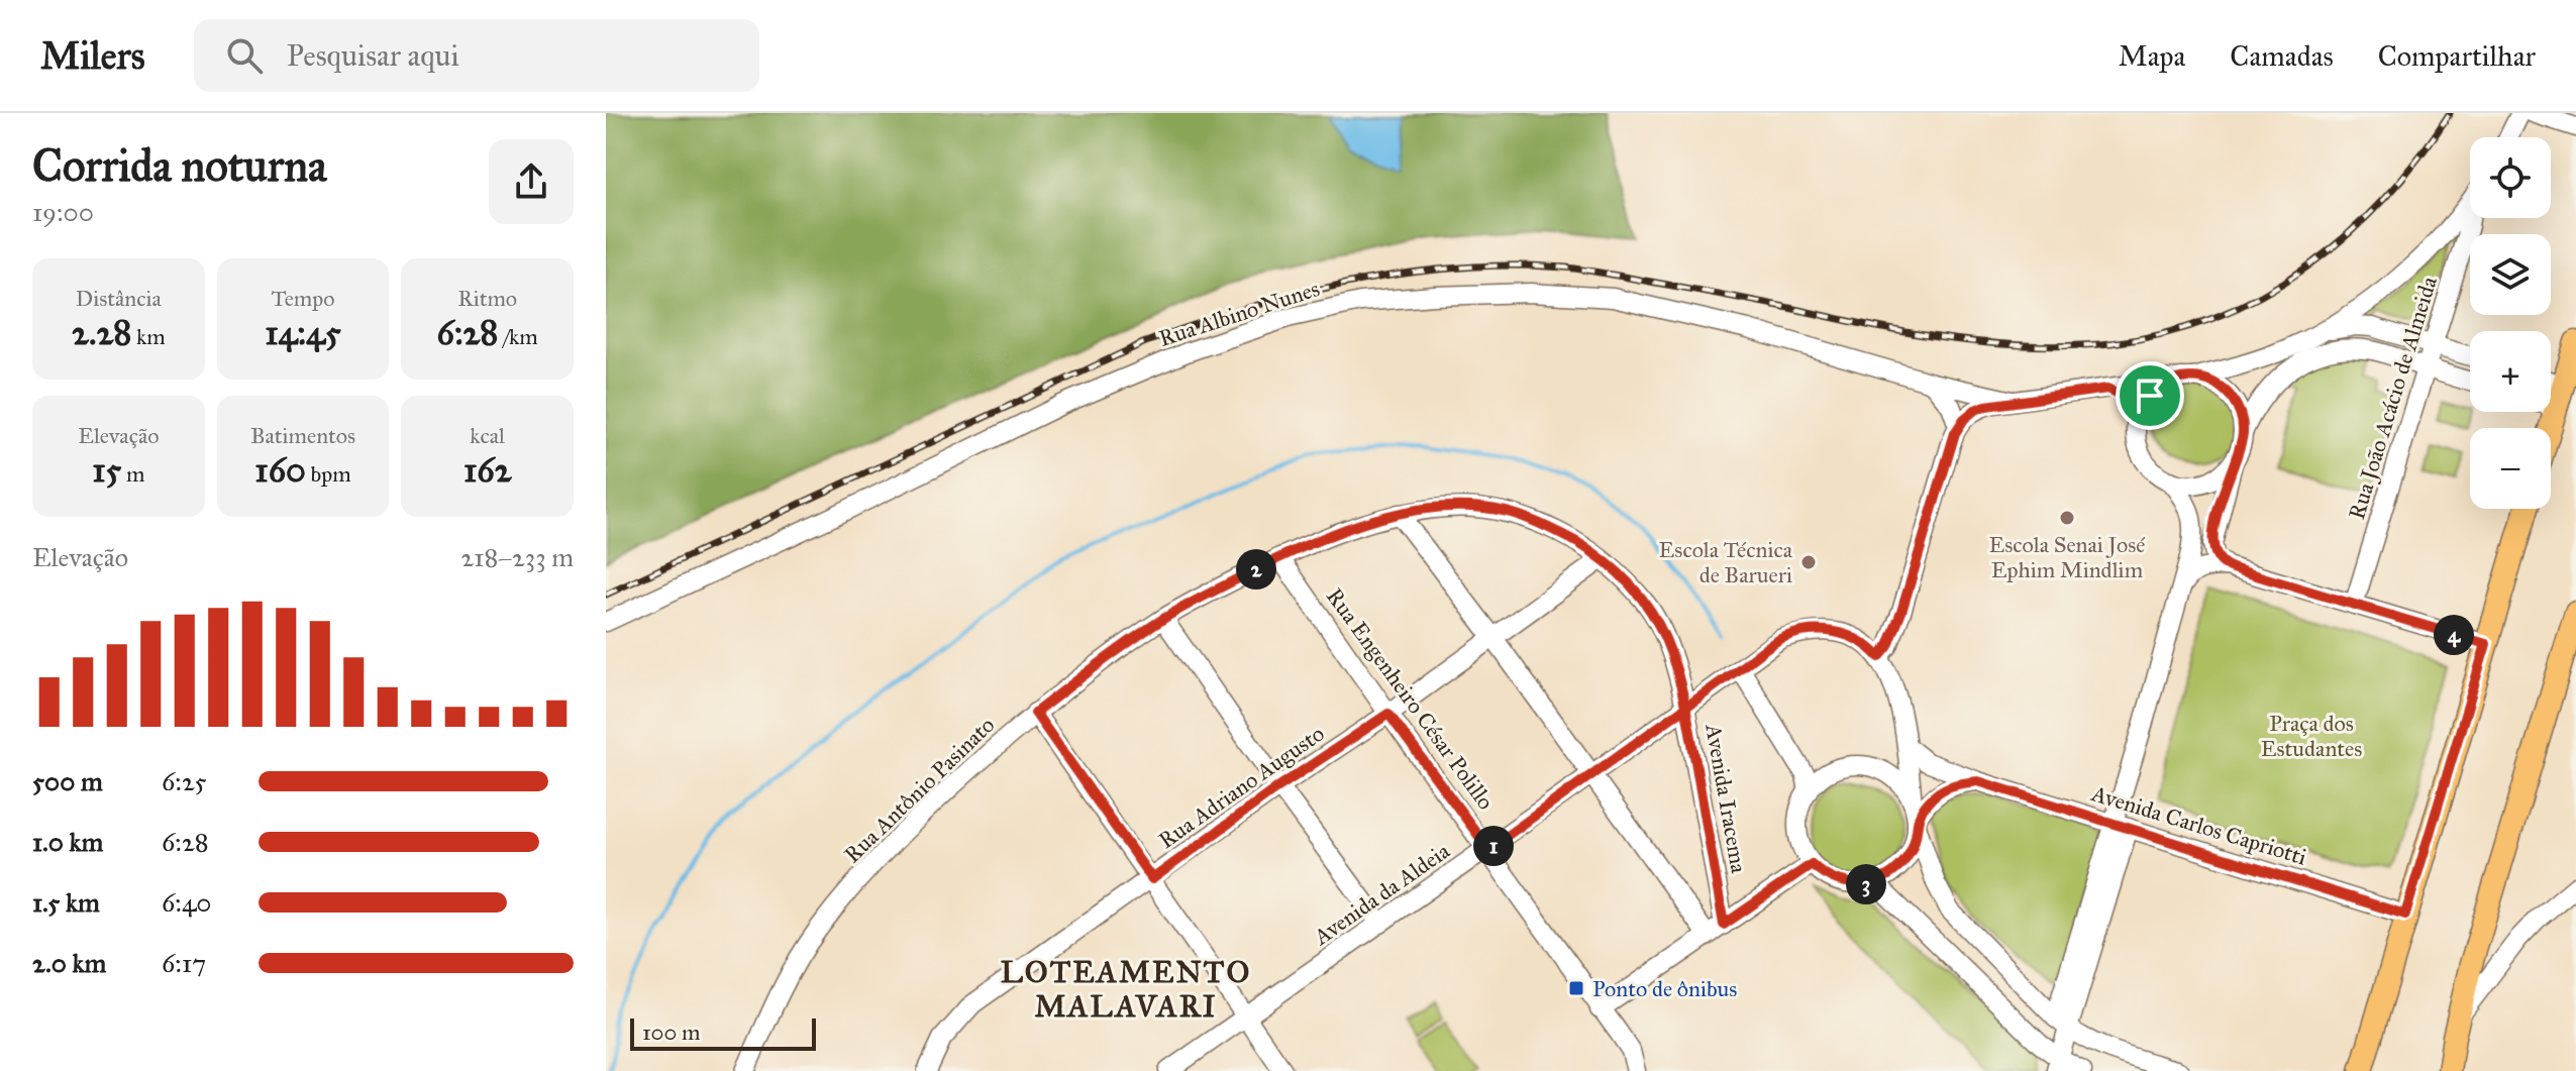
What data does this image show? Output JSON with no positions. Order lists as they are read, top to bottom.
{
  "streets": {
    "street": [
      "Rua Albino Nunes",
      "Rua João Acácio de Almeida",
      "Rua Engenheiro César Polillo",
      "Rua Adriano Augusto",
      "Rua Antônio Pasinato",
      "Avenida Iracema",
      "Avenida Carlos Capriotti",
      "Avenida da Aldeia"
    ]
  },
  "crossings": [
    ["Rua Engenheiro César Polillo", "Rua Adriano Augusto"],
    ["Rua Engenheiro César Polillo", "Avenida Iracema"],
    ["Rua Engenheiro César Polillo", "Avenida da Aldeia"],
    ["Rua Adriano Augusto", "Avenida Iracema"],
    ["Rua Antônio Pasinato", "Avenida Iracema"],
    ["Avenida Iracema", "Avenida da Aldeia"]
  ],
  "districts": ["LOTEAMENTO MALAVARI"],
  "parks": ["Praça dos Estudantes"],
  "places": {
    "other": ["Escola Senai José Ephim Mindlim", "Escola Técnica de Barueri"],
    "transit": ["Ponto de ônibus"]
  },
  "scale_bar": "100 m",
  "page": {
    "header": "Milers",
    "search": "Pesquisar aqui",
    "nav": ["Mapa", "Camadas", "Compartilhar"],
    "heading": ["Corrida noturna", "19:00"],
    "map_buttons": ["+", "−"],
    "stats": [
      ["Distância", "2.28 km"],
      ["Tempo", "14:45"],
      ["Ritmo", "6:28 /km"],
      ["Elevação", "15 m"],
      ["Batimentos", "160 bpm"],
      ["kcal", "162"]
    ],
    "chart": ["Elevação", "218–233 m"],
    "pins": [
      "2",
      "4",
      "1",
      "3"
    ],
    "list": [
      {
        "name": "500 m",
        "note": "6:25"
      },
      {
        "name": "1.0 km",
        "note": "6:28"
      },
      {
        "name": "1.5 km",
        "note": "6:40"
      },
      {
        "name": "2.0 km",
        "note": "6:17"
      }
    ],
    "scale": "100 m"
  }
}
